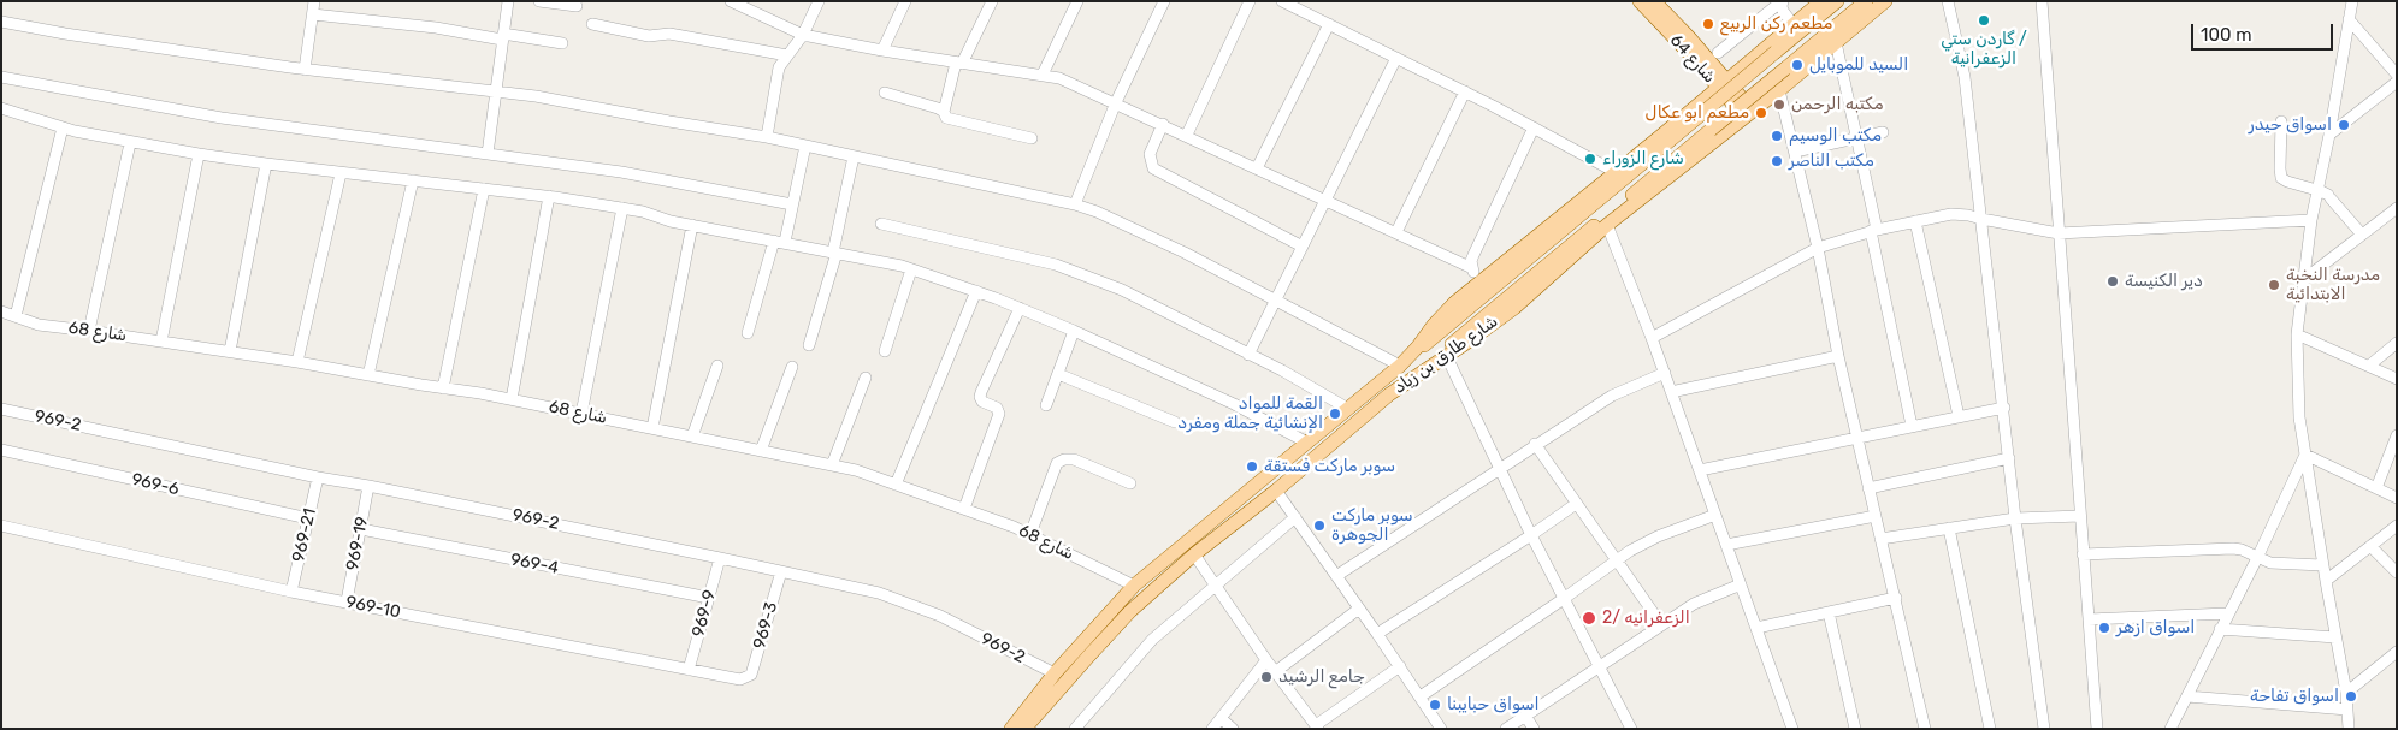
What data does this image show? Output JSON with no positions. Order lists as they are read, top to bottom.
{
  "streets": {
    "main road": ["شارع 64", "شارع طارق بن زياد"],
    "street": [
      "شارع 68",
      "969-2",
      "969-6",
      "969-21",
      "969-19",
      "969-4",
      "969-10",
      "969-9",
      "969-3"
    ]
  },
  "crossings": [
    ["شارع 64", "شارع طارق بن زياد"],
    ["شارع 68", "شارع طارق بن زياد"],
    ["شارع طارق بن زياد", "969-2"],
    ["969-2", "969-21"],
    ["969-2", "969-19"],
    ["969-2", "969-9"],
    ["969-2", "969-3"],
    ["969-6", "969-21"],
    ["969-21", "969-10"],
    ["969-19", "969-4"],
    ["969-19", "969-10"],
    ["969-4", "969-9"],
    ["969-10", "969-9"],
    ["969-10", "969-3"]
  ],
  "places": [
    "گاردن ستي / الزعفرانية",
    "مطعم ركن الربيع",
    "السيد للموبايل",
    "مكتبه الرحمن",
    "مطعم ابو عكال",
    "اسواق حيدر",
    "مكتب الوسيم",
    "شارع الزوراء",
    "مكتب الناصر",
    "دير الكنيسة",
    "مدرسة النخبة الابتدائية",
    "القمة للمواد الإنشائية جملة ومفرد",
    "سوبر ماركت فستقة",
    "سوبر ماركت الجوهرة",
    "الزعفرانيه /2",
    "اسواق ازهر",
    "جامع الرشيد",
    "اسواق تفاحة",
    "اسواق حبايبنا"
  ],
  "scale_bar": "100 m"
}
